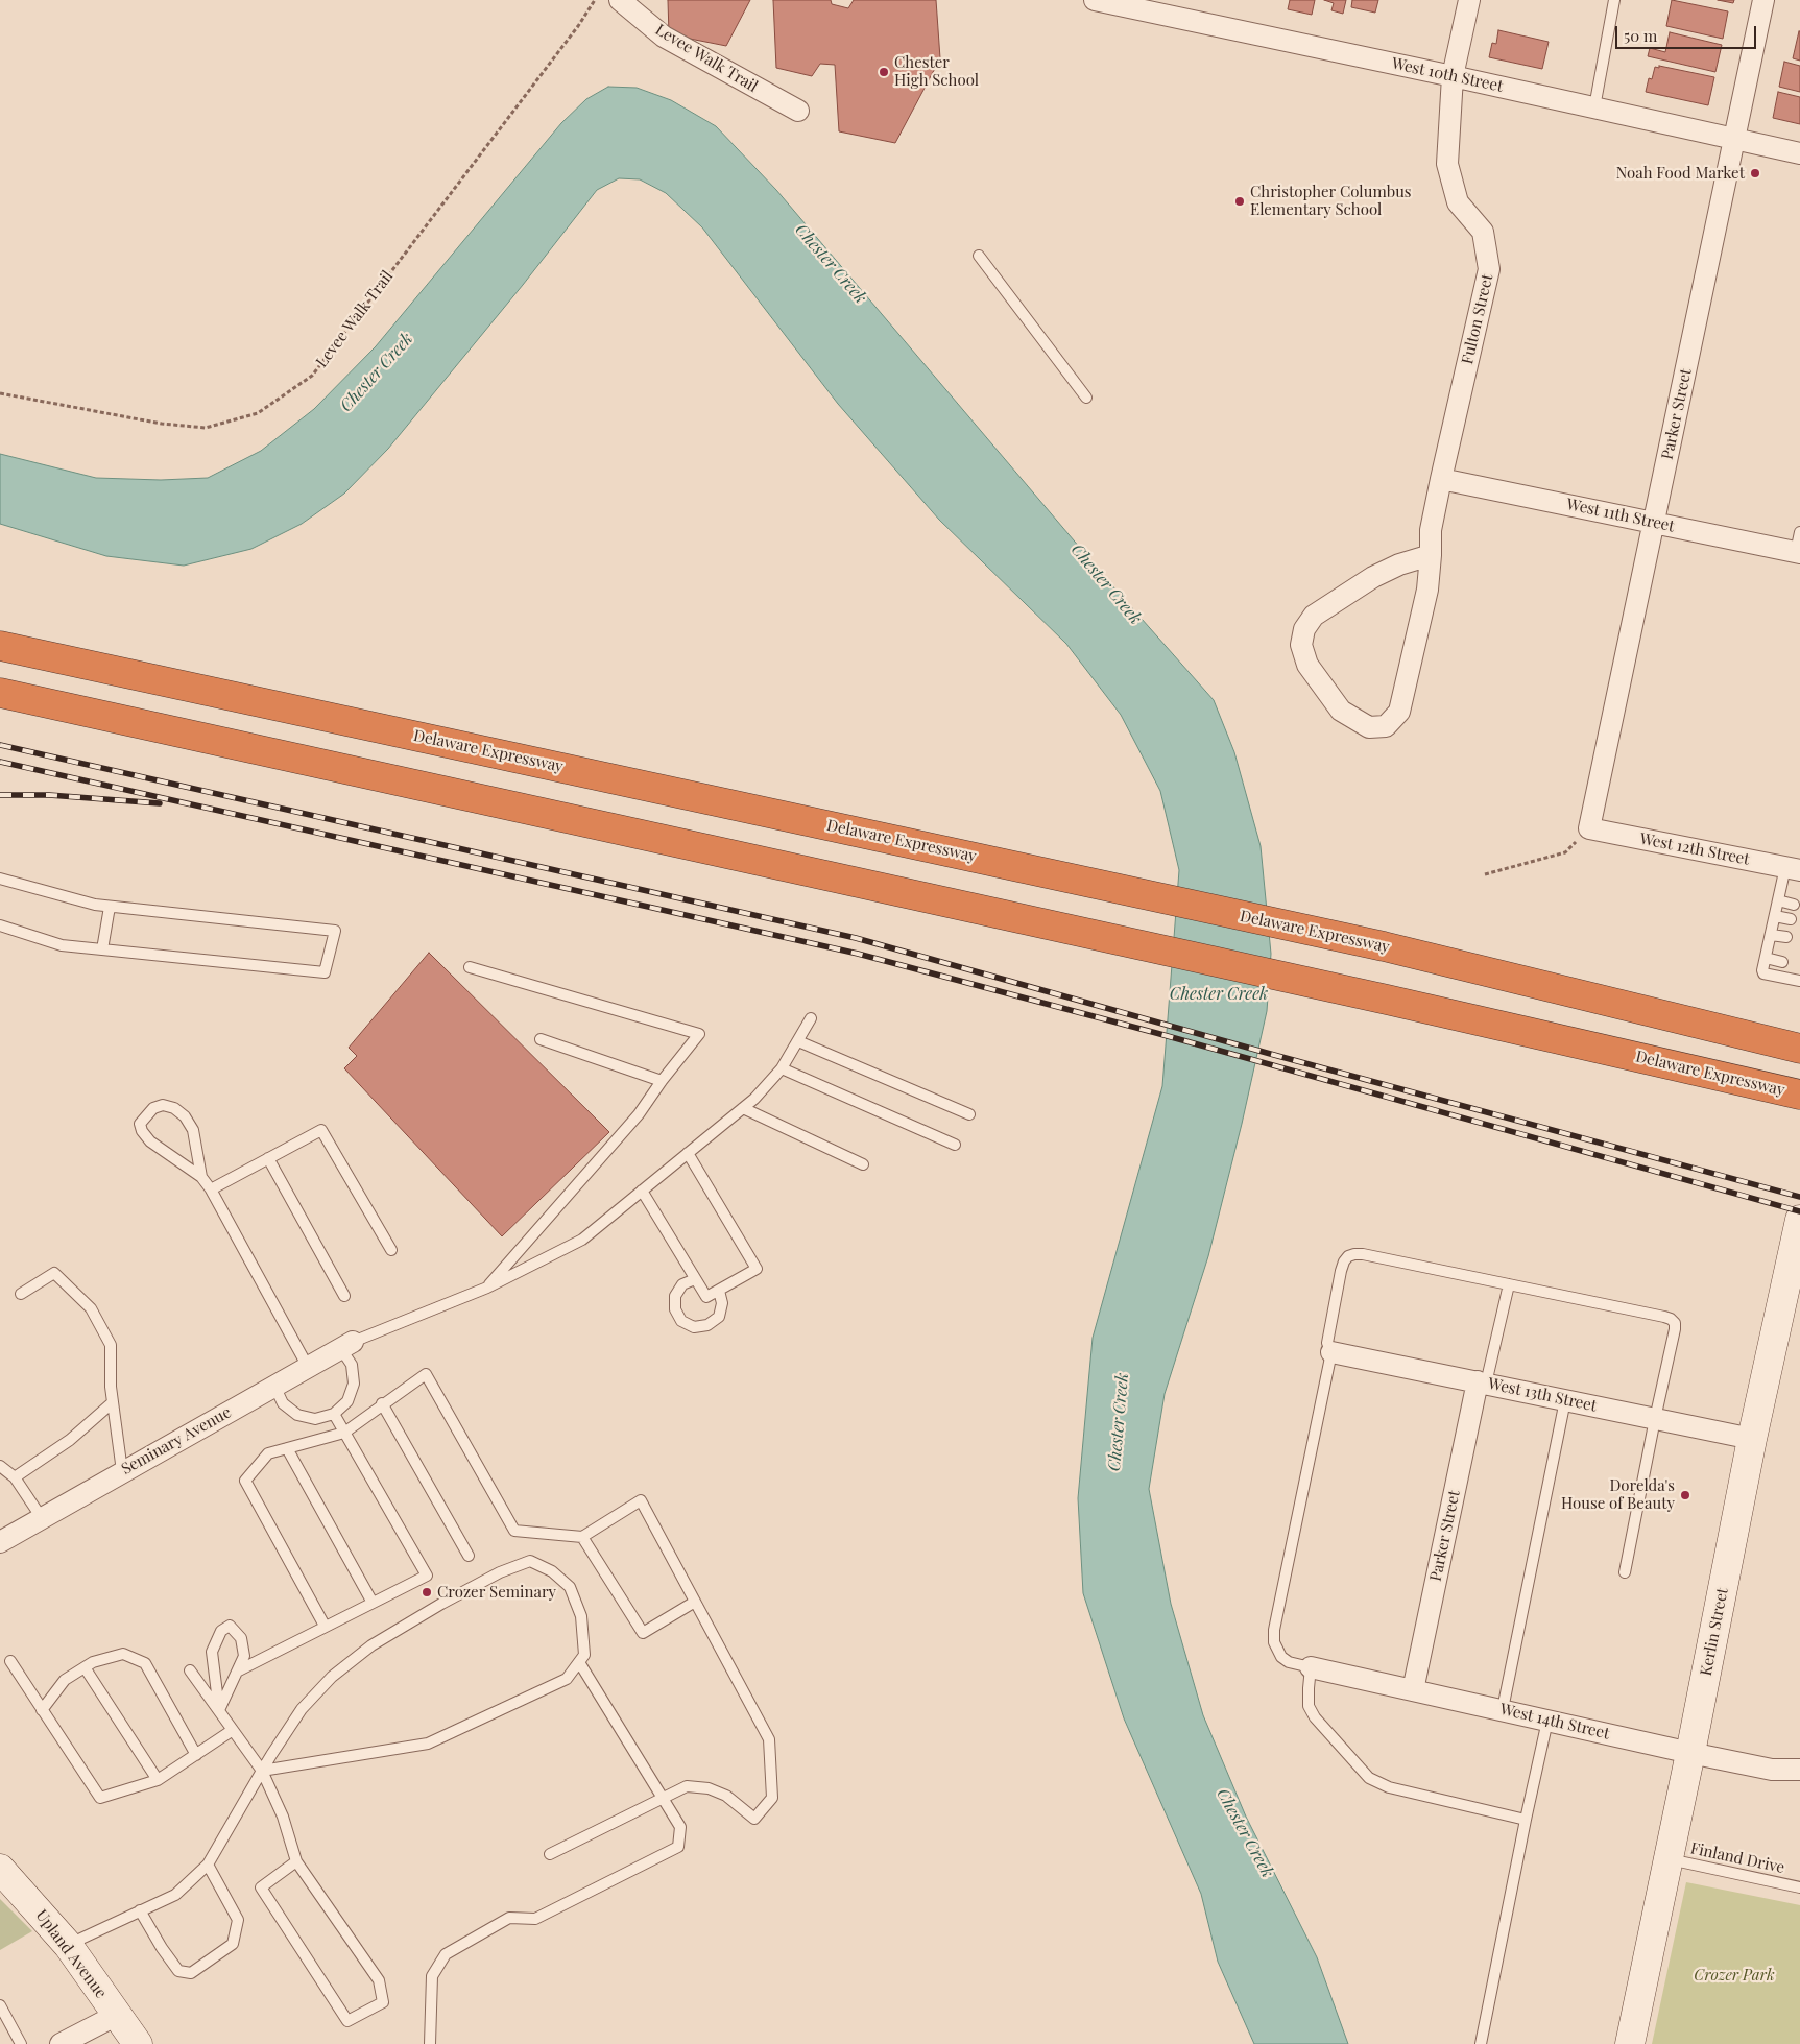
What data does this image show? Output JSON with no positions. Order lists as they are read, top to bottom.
{
  "streets": {
    "highway": ["Delaware Expressway"],
    "main road": ["Kerlin Street", "Upland Avenue"],
    "street": [
      "Levee Walk Trail",
      "West 10th Street",
      "Fulton Street",
      "Parker Street",
      "West 11th Street",
      "West 12th Street",
      "West 13th Street",
      "Seminary Avenue",
      "West 14th Street"
    ],
    "lane": ["Finland Drive"]
  },
  "crossings": [
    ["West 10th Street", "Fulton Street"],
    ["West 10th Street", "Parker Street"],
    ["Fulton Street", "West 11th Street"],
    ["Parker Street", "West 11th Street"],
    ["Parker Street", "West 12th Street"],
    ["Parker Street", "West 13th Street"],
    ["Parker Street", "West 14th Street"],
    ["West 13th Street", "Kerlin Street"],
    ["Kerlin Street", "West 14th Street"],
    ["Kerlin Street", "Finland Drive"]
  ],
  "water": ["Chester Creek"],
  "parks": ["Crozer Park"],
  "places": [
    "Chester High School",
    "Noah Food Market",
    "Christopher Columbus Elementary School",
    "Dorelda's House of Beauty",
    "Crozer Seminary"
  ],
  "scale_bar": "50 m"
}
